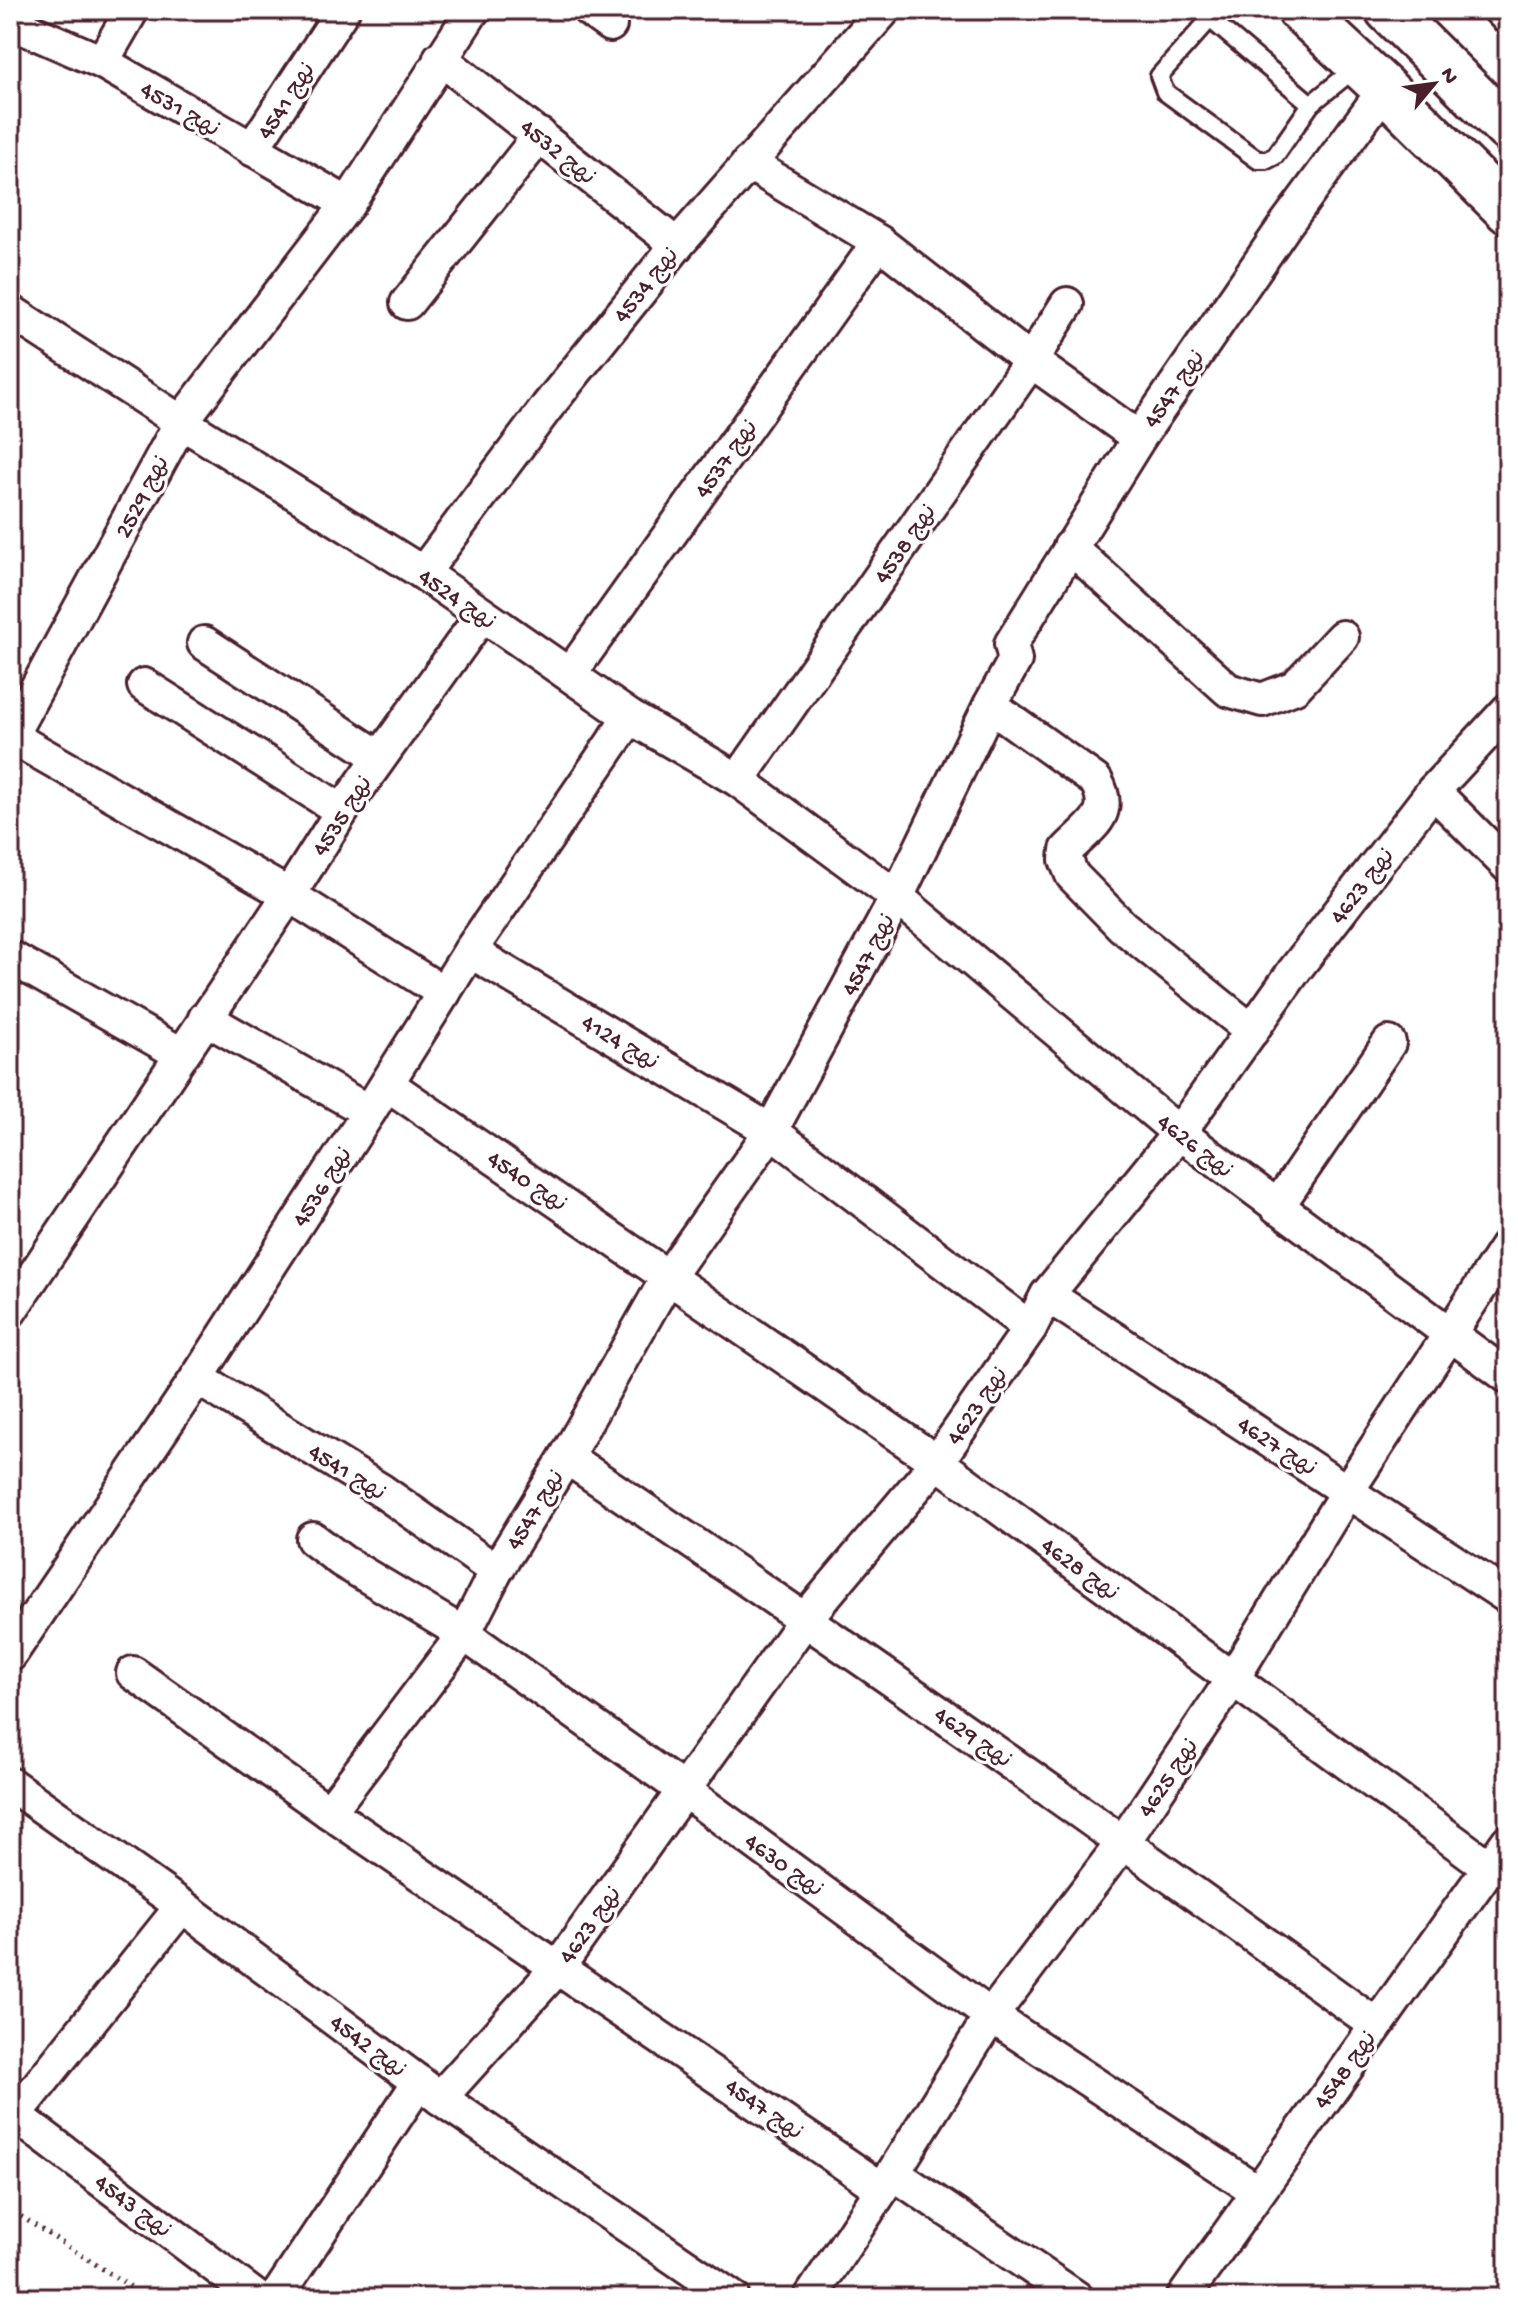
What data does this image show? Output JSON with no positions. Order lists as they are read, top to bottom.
{
  "streets": {
    "street": [
      "نهج 4541",
      "نهج 4531",
      "نهج 4532",
      "نهج 4534",
      "نهج 4547",
      "نهج 4537",
      "نهج 2529",
      "نهج 4538",
      "نهج 4524",
      "نهج 4535",
      "نهج 4623",
      "نهج 4124",
      "نهج 4626",
      "نهج 4540",
      "نهج 4536",
      "نهج 4627",
      "نهج 4628",
      "نهج 4629",
      "نهج 4625",
      "نهج 4630",
      "نهج 4542",
      "نهج 4548",
      "نهج 4543"
    ]
  },
  "crossings": [
    ["نهج 4541", "نهج 4531"],
    ["نهج 4541", "نهج 4547"],
    ["نهج 4541", "نهج 4536"],
    ["نهج 4531", "نهج 2529"],
    ["نهج 4532", "نهج 4534"],
    ["نهج 4532", "نهج 2529"],
    ["نهج 4534", "نهج 4524"],
    ["نهج 4547", "نهج 4524"],
    ["نهج 4547", "نهج 4623"],
    ["نهج 4547", "نهج 4124"],
    ["نهج 4547", "نهج 4626"],
    ["نهج 4547", "نهج 4540"],
    ["نهج 4547", "نهج 4628"],
    ["نهج 4547", "نهج 4629"],
    ["نهج 4547", "نهج 4625"],
    ["نهج 4547", "نهج 4630"],
    ["نهج 4537", "نهج 4524"],
    ["نهج 2529", "نهج 4524"],
    ["نهج 2529", "نهج 4535"],
    ["نهج 2529", "نهج 4536"],
    ["نهج 4538", "نهج 4524"],
    ["نهج 4524", "نهج 4535"],
    ["نهج 4524", "نهج 4626"],
    ["نهج 4524", "نهج 4536"],
    ["نهج 4623", "نهج 4124"],
    ["نهج 4623", "نهج 4626"],
    ["نهج 4623", "نهج 4627"],
    ["نهج 4623", "نهج 4628"],
    ["نهج 4623", "نهج 4629"],
    ["نهج 4623", "نهج 4630"],
    ["نهج 4623", "نهج 4542"],
    ["نهج 4124", "نهج 4536"],
    ["نهج 4626", "نهج 4625"],
    ["نهج 4540", "نهج 4536"],
    ["نهج 4540", "نهج 4628"],
    ["نهج 4627", "نهج 4625"],
    ["نهج 4628", "نهج 4625"],
    ["نهج 4628", "نهج 4548"],
    ["نهج 4629", "نهج 4625"],
    ["نهج 4629", "نهج 4548"],
    ["نهج 4625", "نهج 4630"],
    ["نهج 4630", "نهج 4548"]
  ],
  "north": "top right"
}
